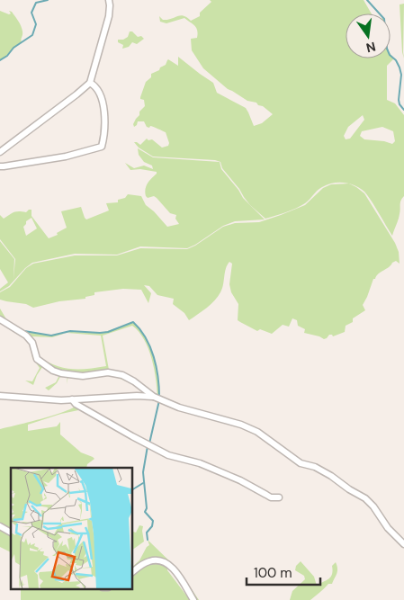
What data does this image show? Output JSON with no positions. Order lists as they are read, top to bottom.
{
  "scale_bar": "100 m",
  "north": "bottom"
}
